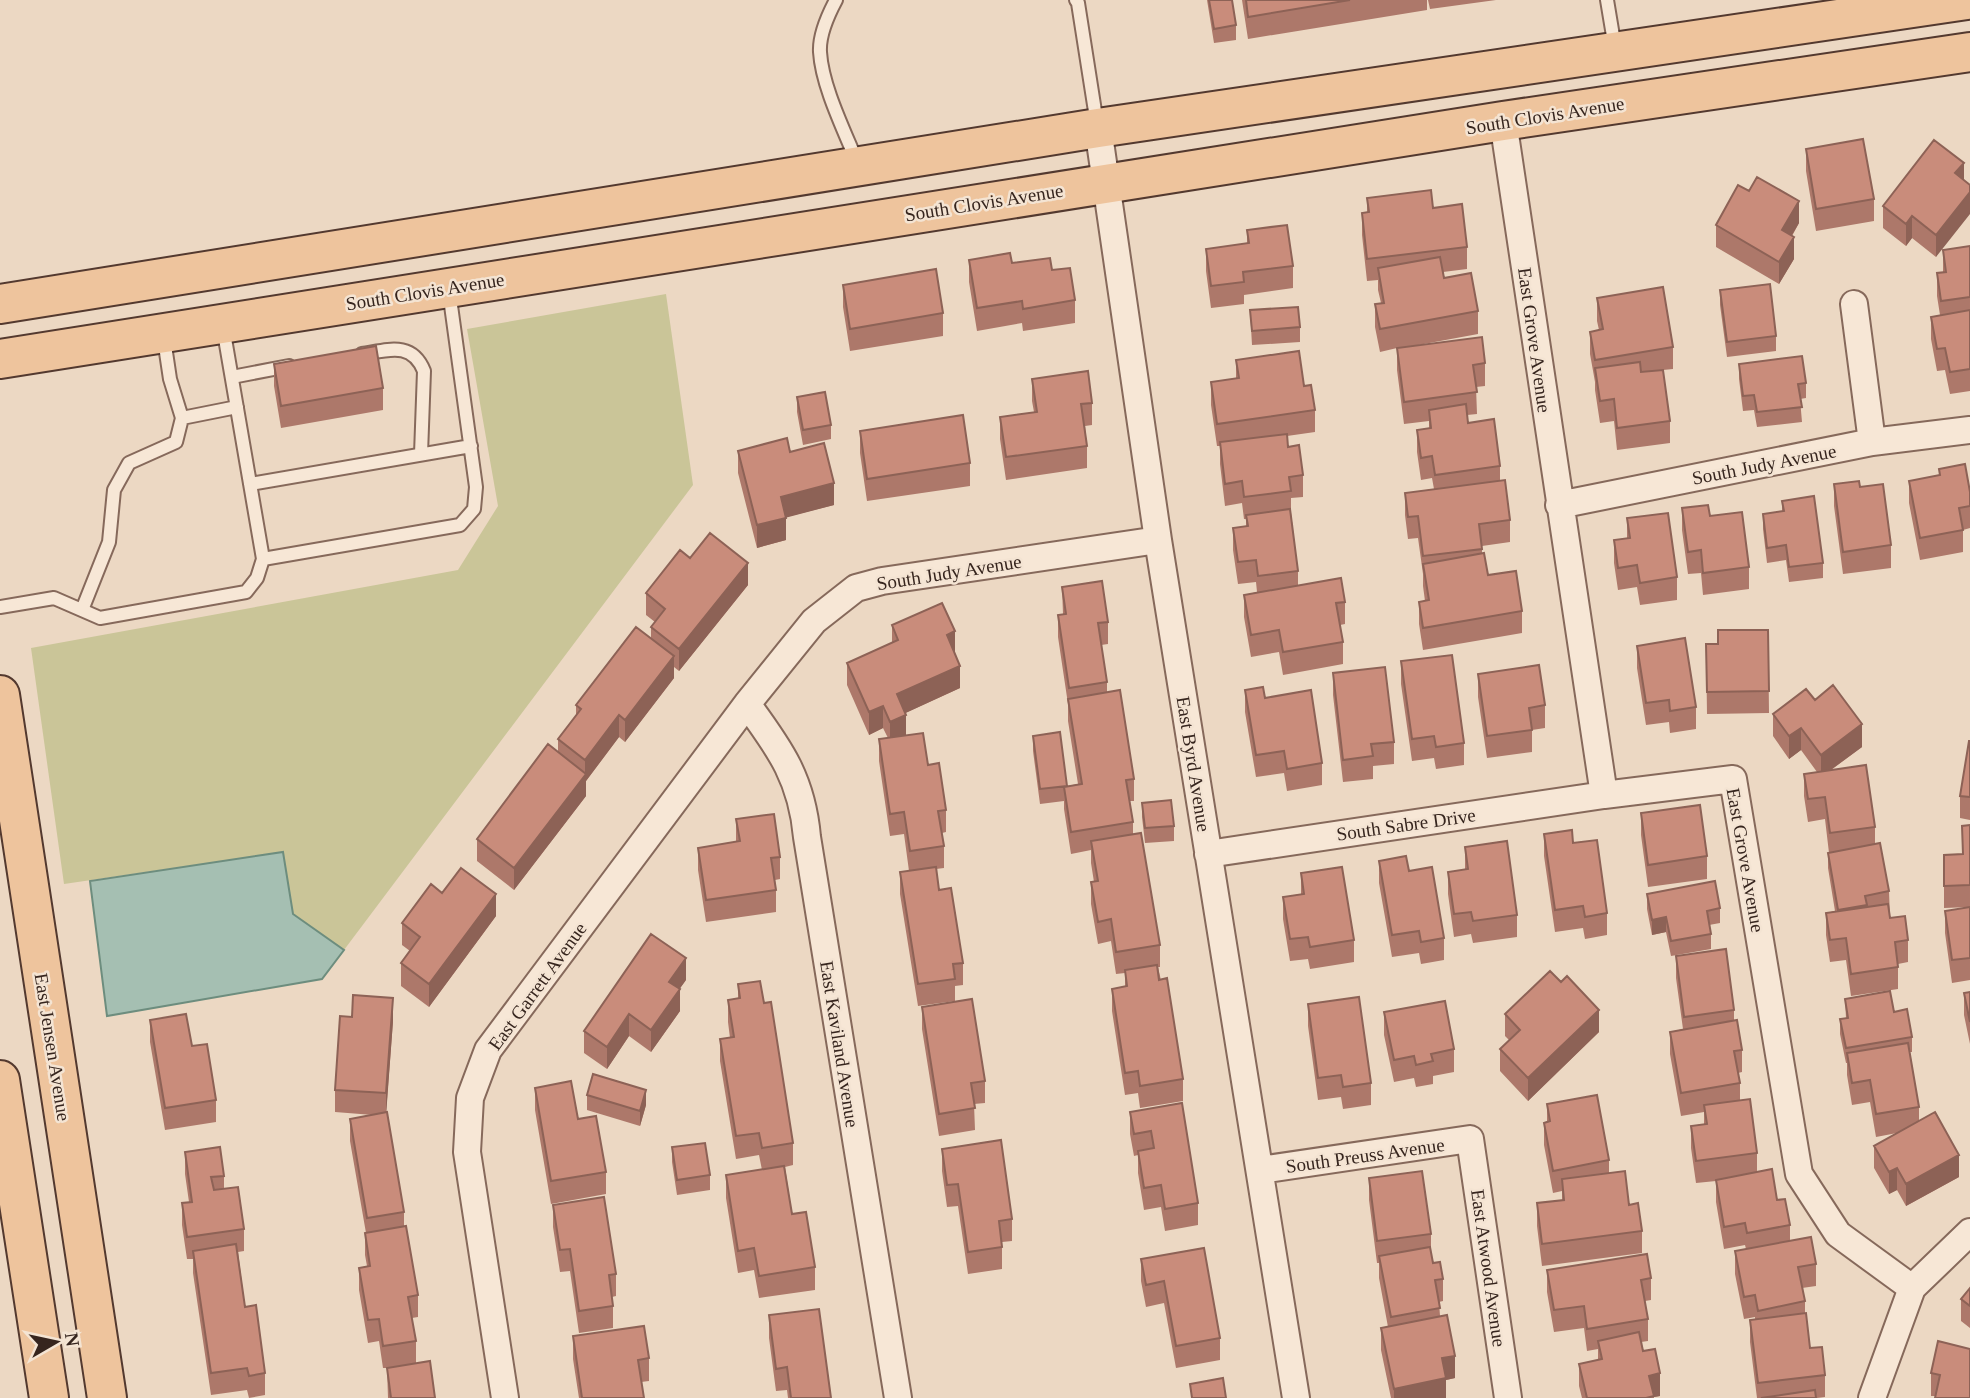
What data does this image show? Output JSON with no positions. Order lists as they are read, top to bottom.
{
  "streets": {
    "main road": ["South Clovis Avenue", "East Jensen Avenue"],
    "street": [
      "East Grove Avenue",
      "South Judy Avenue",
      "East Byrd Avenue",
      "South Sabre Drive",
      "East Garrett Avenue",
      "East Kaviland Avenue",
      "South Preuss Avenue",
      "East Atwood Avenue"
    ]
  },
  "crossings": [
    ["South Clovis Avenue", "East Grove Avenue"],
    ["South Clovis Avenue", "East Byrd Avenue"],
    ["East Grove Avenue", "South Judy Avenue"],
    ["East Grove Avenue", "South Sabre Drive"],
    ["South Judy Avenue", "East Byrd Avenue"],
    ["South Judy Avenue", "East Garrett Avenue"],
    ["South Judy Avenue", "East Kaviland Avenue"],
    ["East Byrd Avenue", "South Sabre Drive"],
    ["East Byrd Avenue", "South Preuss Avenue"],
    ["East Garrett Avenue", "East Kaviland Avenue"],
    ["South Preuss Avenue", "East Atwood Avenue"]
  ],
  "north": "right"
}
